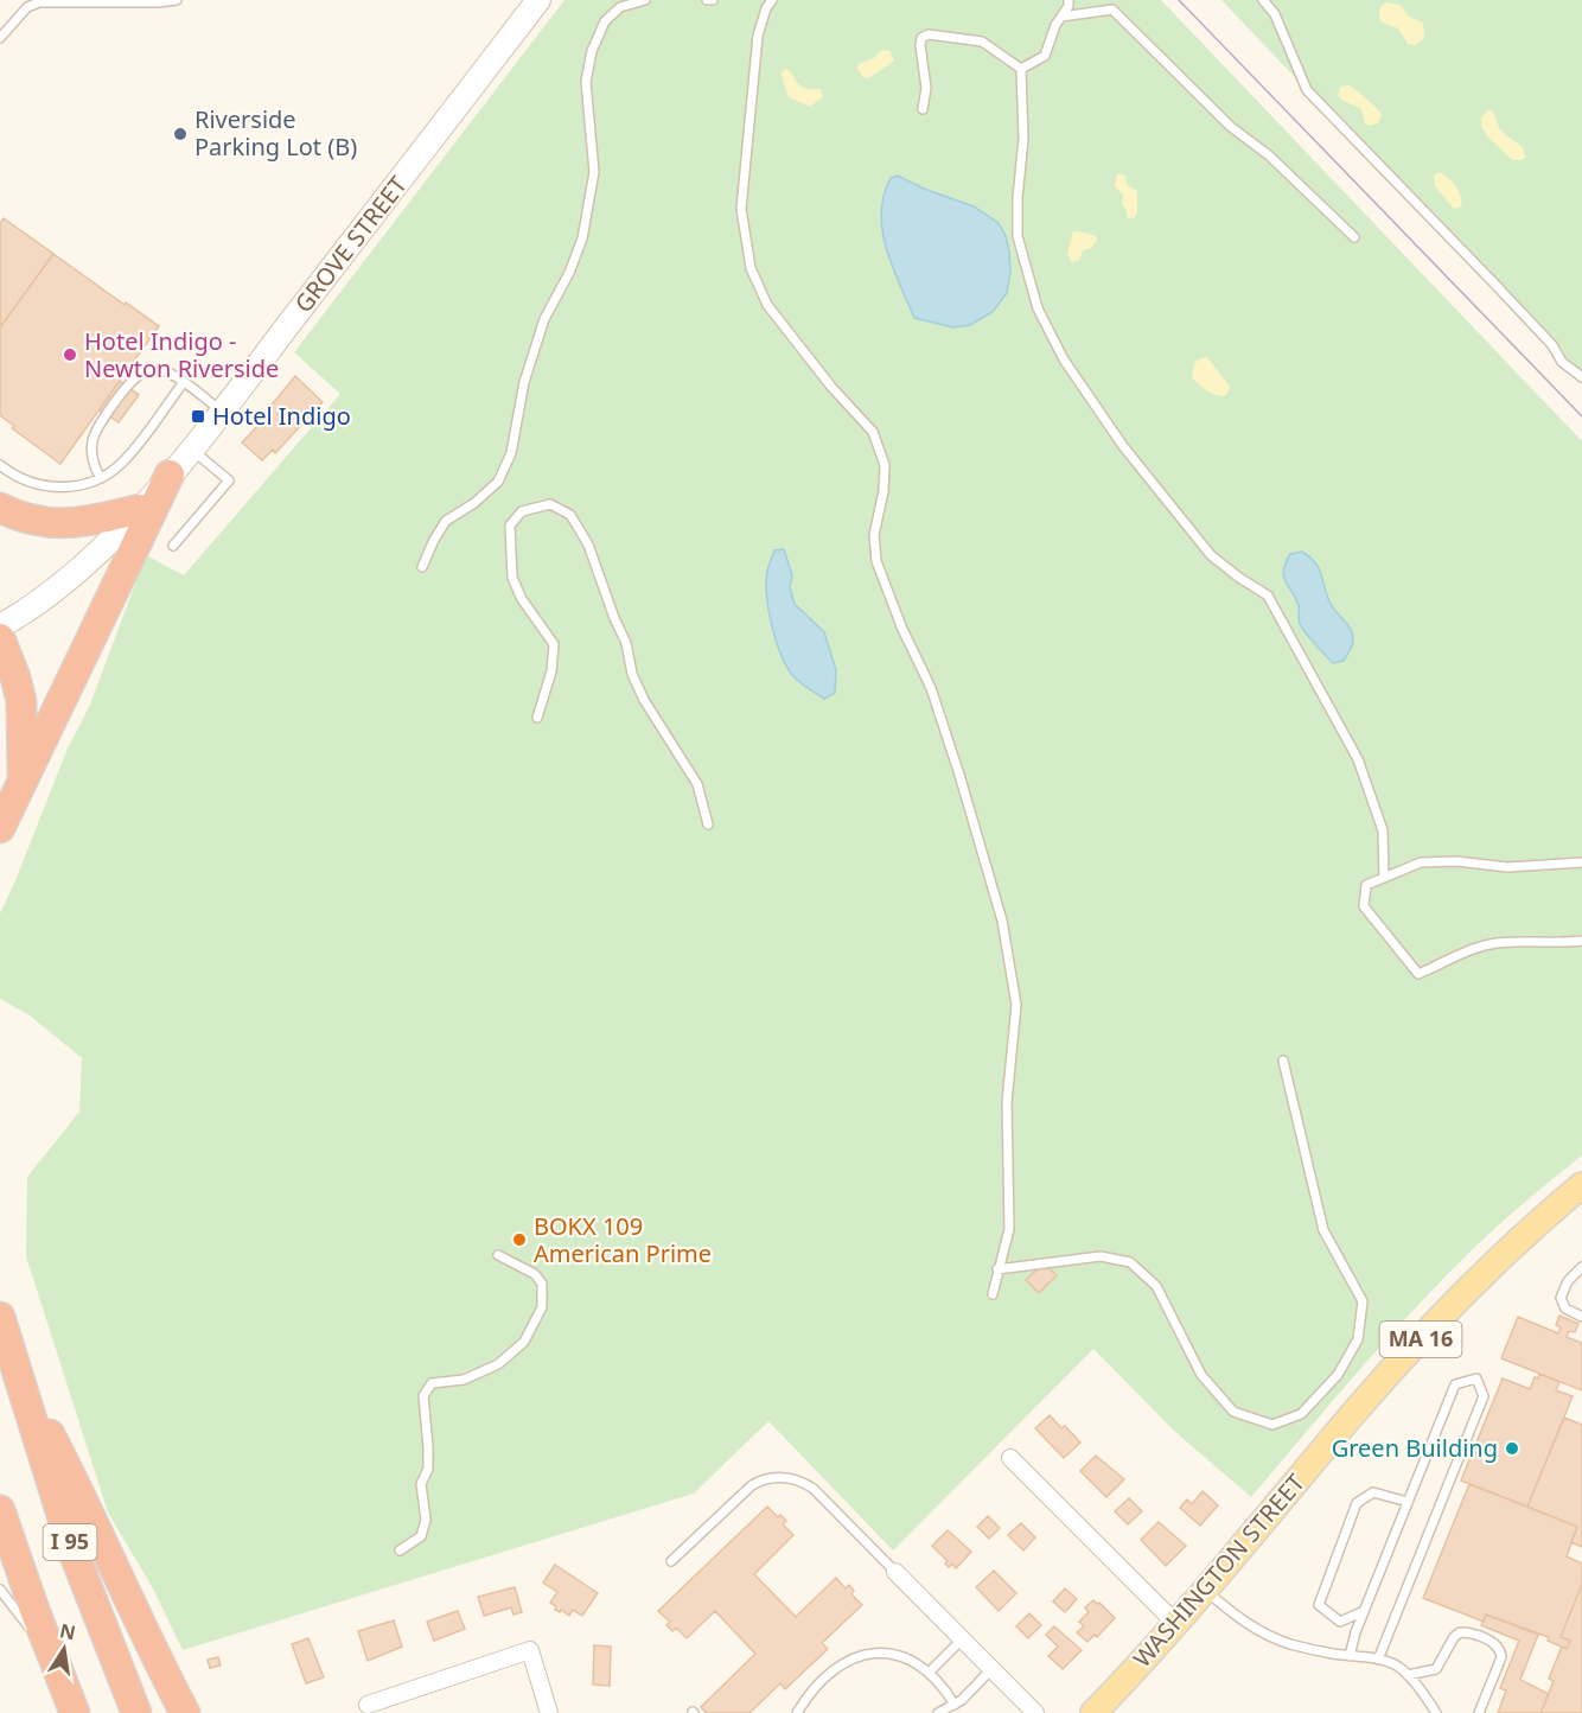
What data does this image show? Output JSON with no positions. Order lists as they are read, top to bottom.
{
  "streets": {
    "highway": ["I 95"],
    "main road": ["GROVE STREET", "MA 16", "WASHINGTON STREET"]
  },
  "places": {
    "other": [
      "Riverside Parking Lot (B)",
      "Hotel Indigo - Newton Riverside",
      "BOKX 109 American Prime",
      "Green Building"
    ],
    "transit": ["Hotel Indigo"]
  },
  "north": "top"
}
